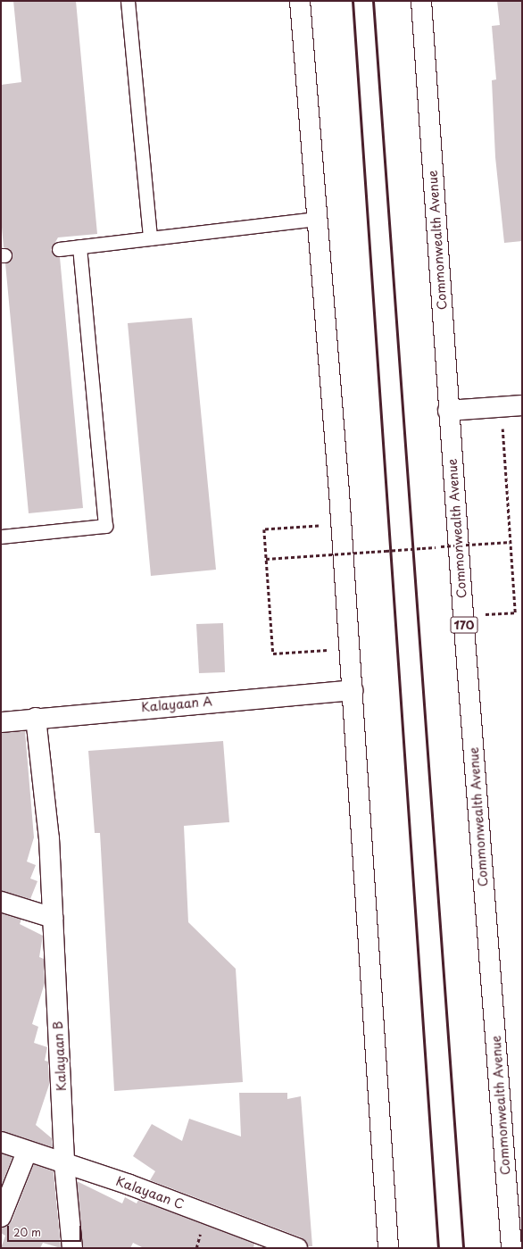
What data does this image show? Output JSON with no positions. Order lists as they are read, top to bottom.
{
  "streets": {
    "main road": [
      "Commonwealth Avenue",
      "170",
      "Kalayaan A",
      "Kalayaan B",
      "Kalayaan C"
    ]
  },
  "crossings": [
    ["Kalayaan A", "Kalayaan B"],
    ["Kalayaan B", "Kalayaan C"]
  ],
  "scale_bar": "20 m"
}
